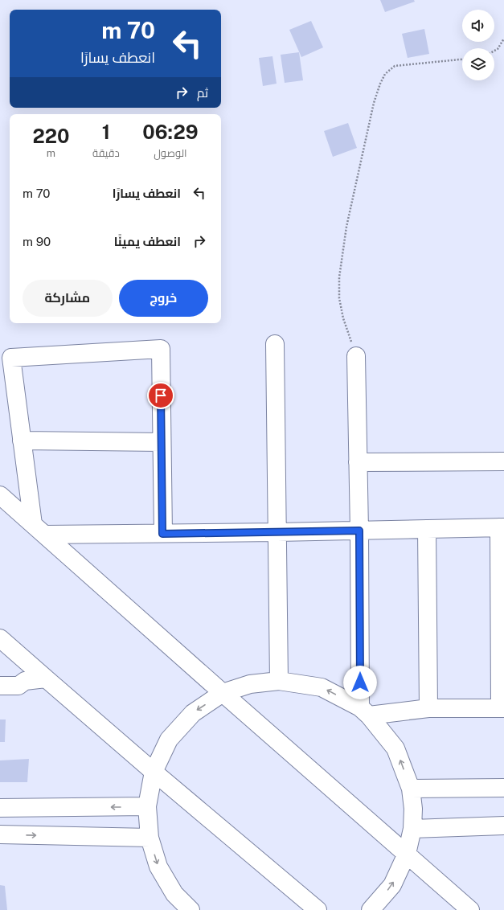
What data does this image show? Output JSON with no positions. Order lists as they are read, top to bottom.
{
  "page": {
    "turn": ["70 m", "انعطف يسارًا"],
    "then": "ثم",
    "eta": [
      "06:29",
      "الوصول",
      "1",
      "دقيقة",
      "220",
      "m"
    ],
    "list": [
      {
        "name": "انعطف يسارًا",
        "value": "70 m"
      },
      {
        "name": "انعطف يمينًا",
        "value": "90 m"
      }
    ],
    "buttons": ["خروج", "مشاركة"]
  }
}
